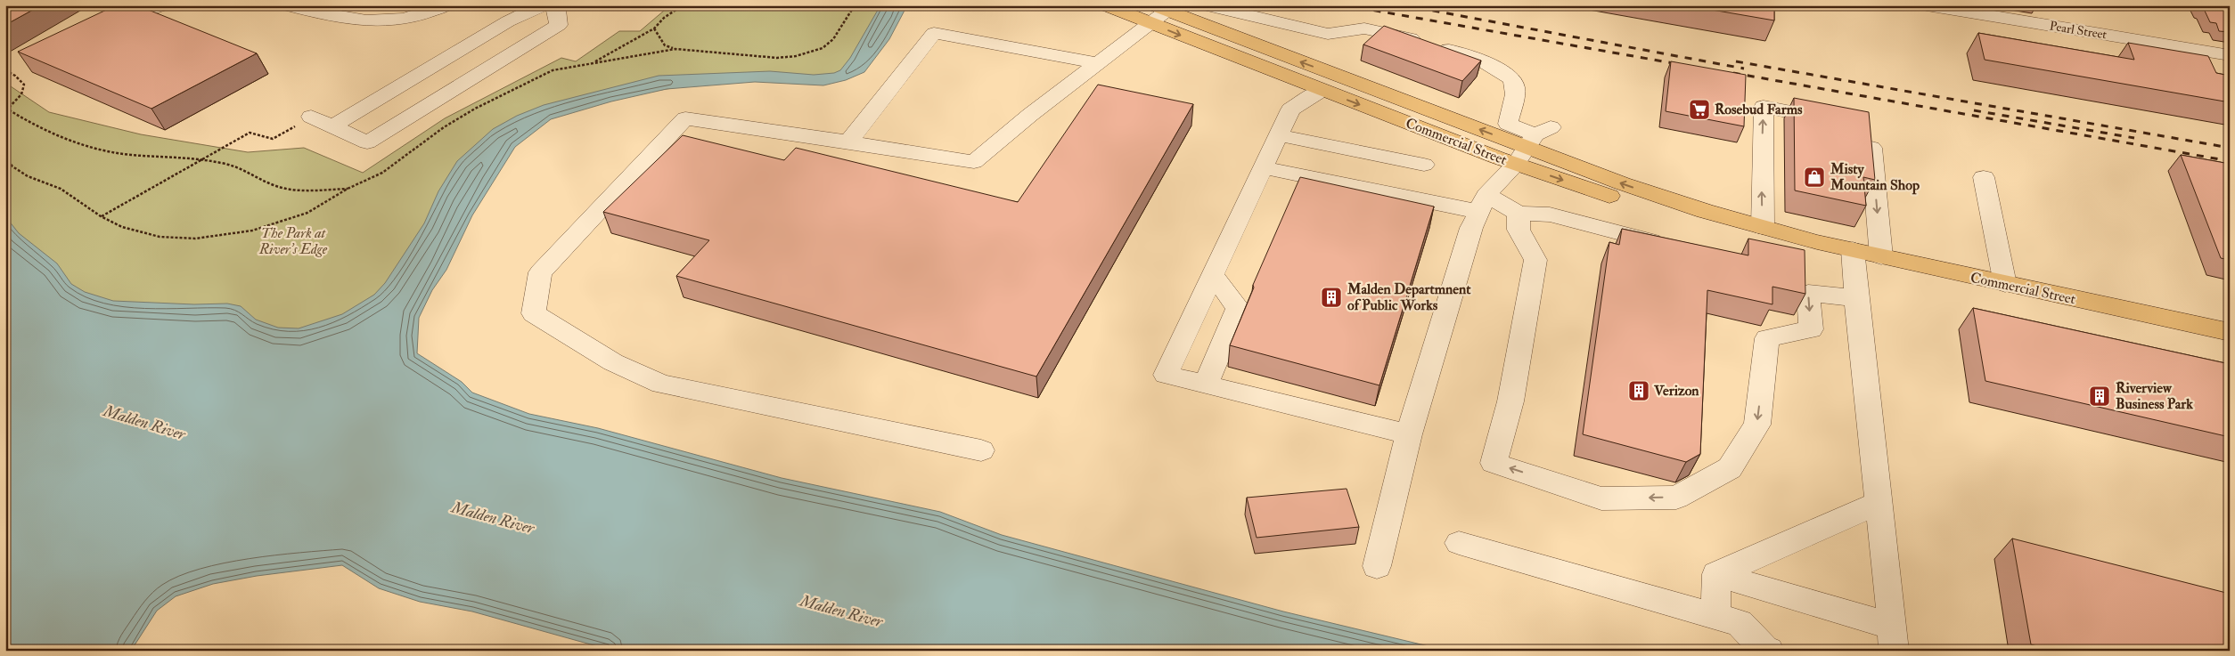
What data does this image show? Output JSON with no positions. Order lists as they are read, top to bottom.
{
  "streets": {
    "main road": ["Commercial Street"],
    "street": ["Pearl Street"]
  },
  "water": ["Malden River"],
  "parks": ["The Park at River's Edge"],
  "places": {
    "supermarket": ["Rosebud Farms"],
    "shop": ["Misty Mountain Shop"],
    "building": ["Malden Departmnent of Public Works", "Verizon", "Riverview Business Park"]
  }
}
